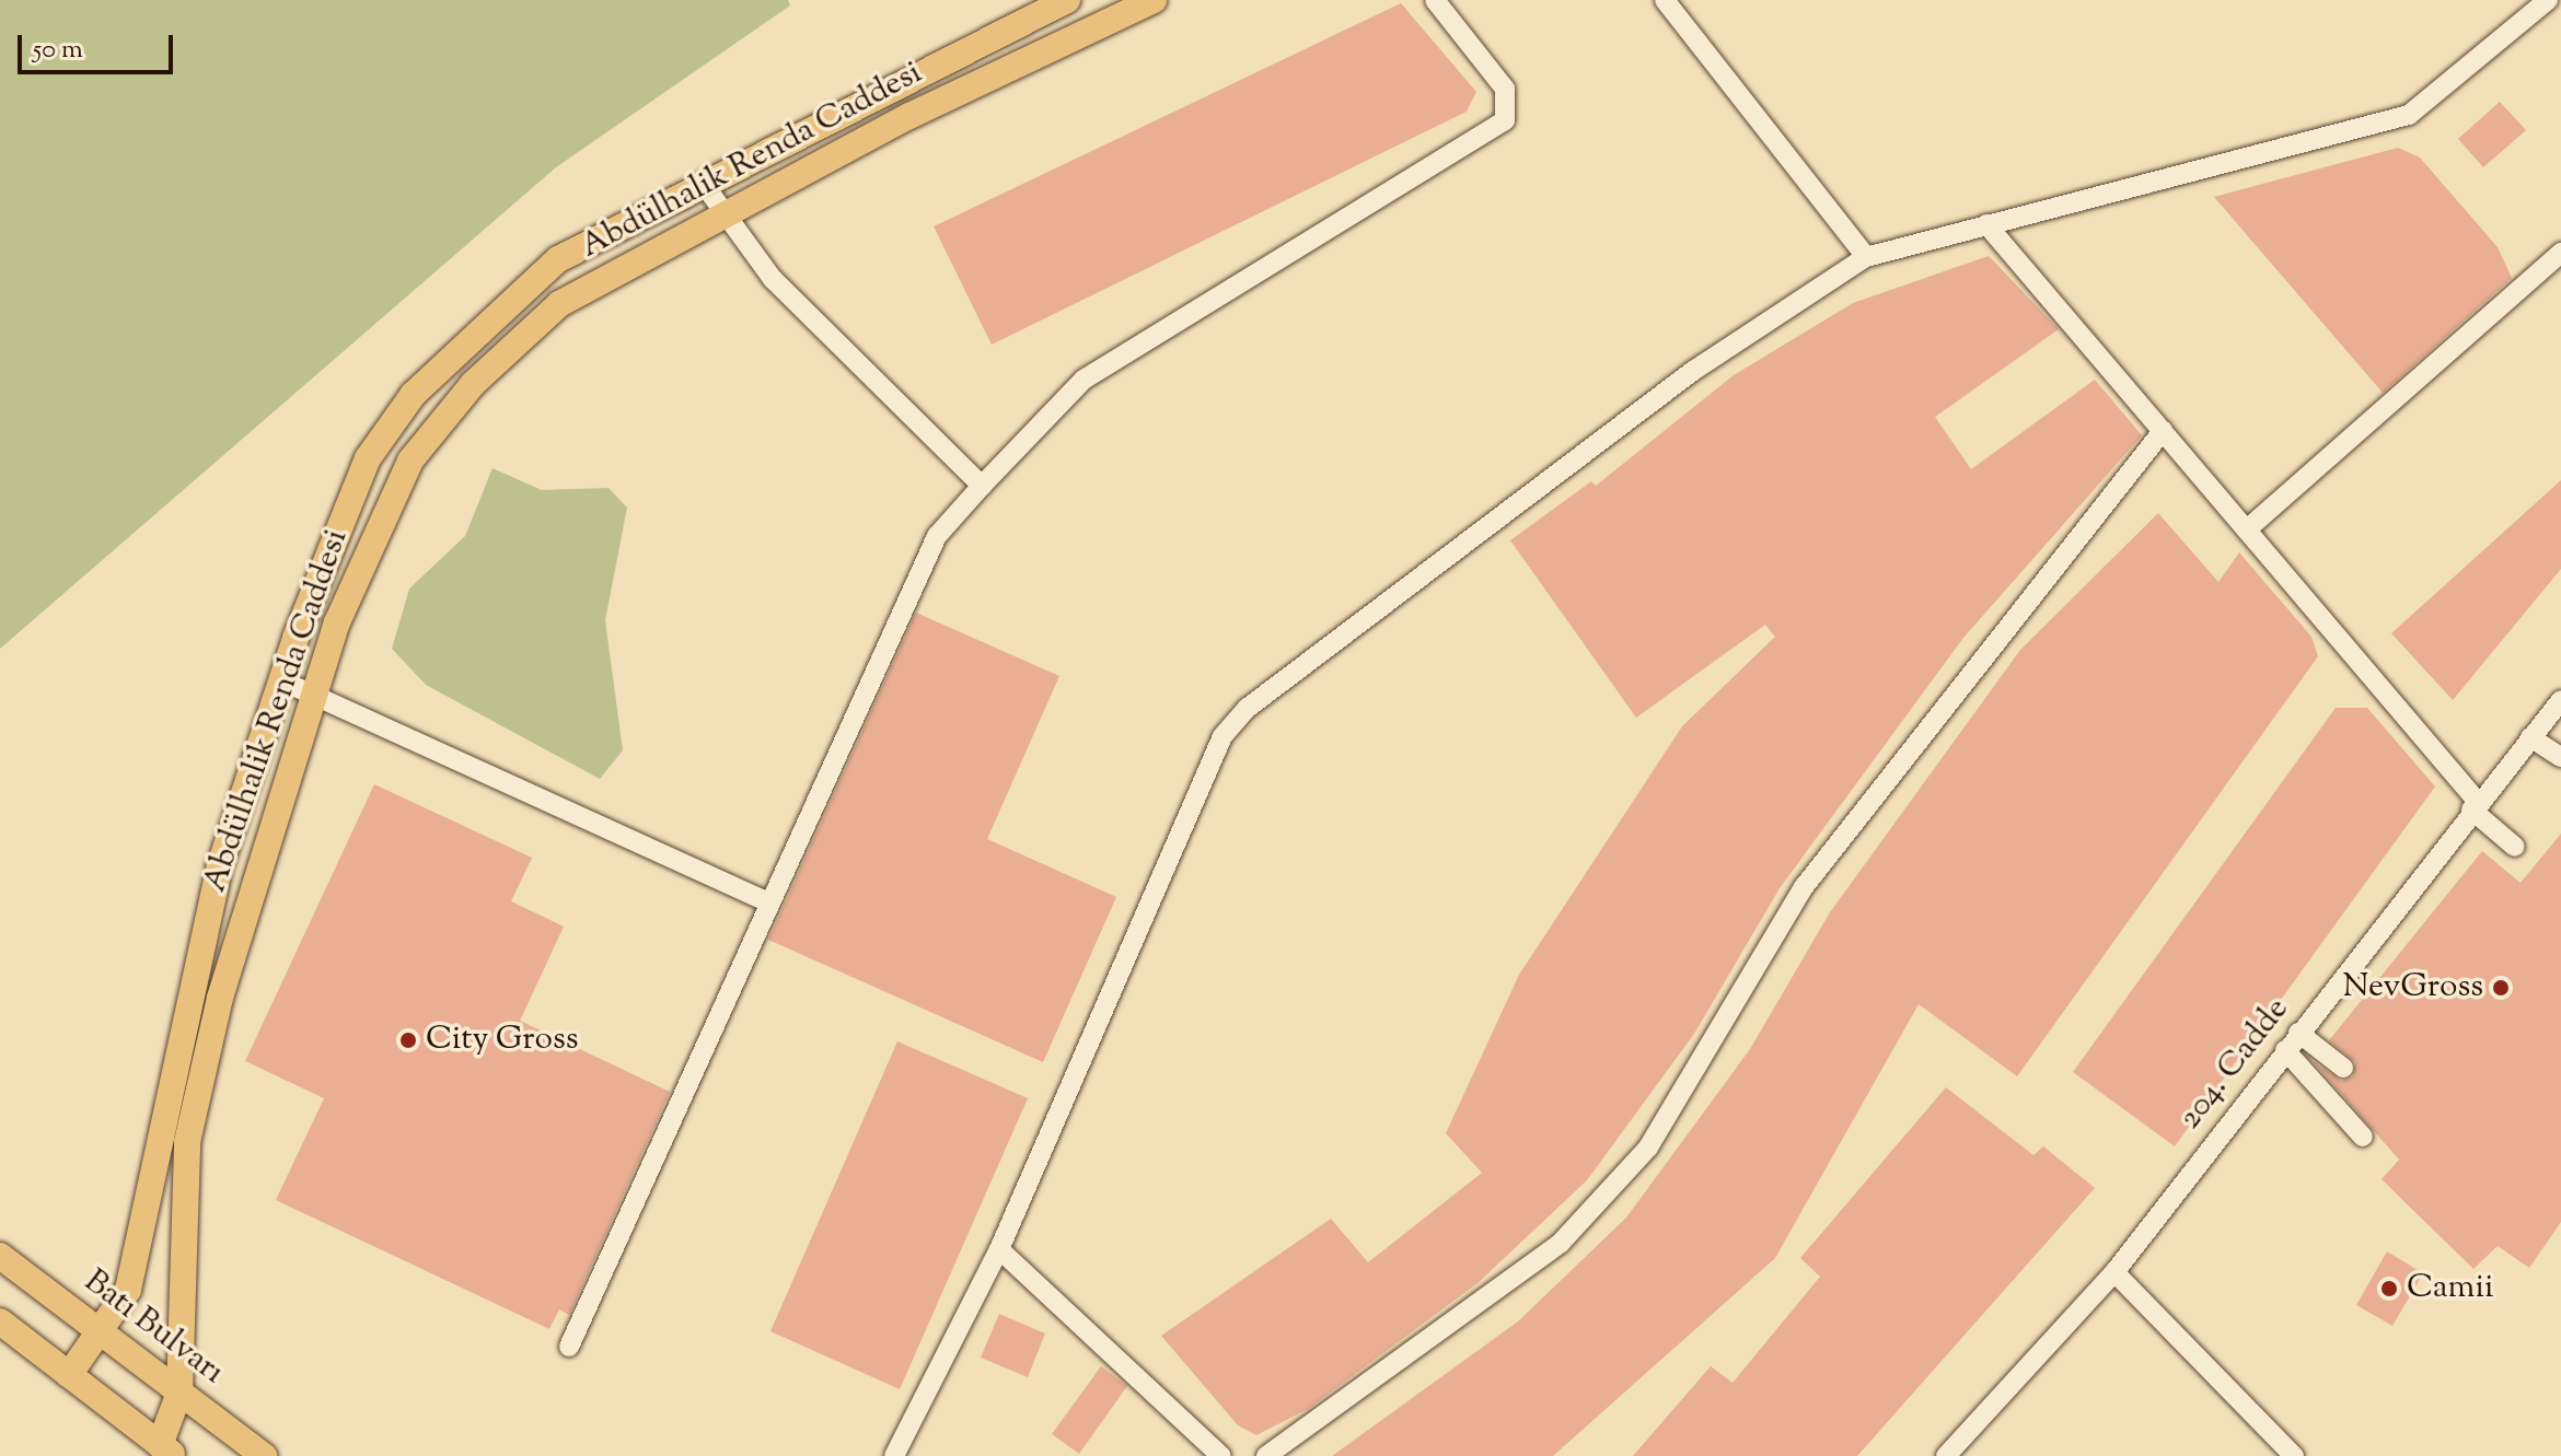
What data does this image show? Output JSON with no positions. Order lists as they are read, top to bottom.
{
  "streets": {
    "main road": ["Abdülhalik Renda Caddesi", "Batı Bulvarı"],
    "street": ["204. Cadde"]
  },
  "crossings": [
    ["Abdülhalik Renda Caddesi", "Batı Bulvarı"]
  ],
  "places": ["NevGross", "City Gross", "Camii"],
  "scale_bar": "50 m"
}
